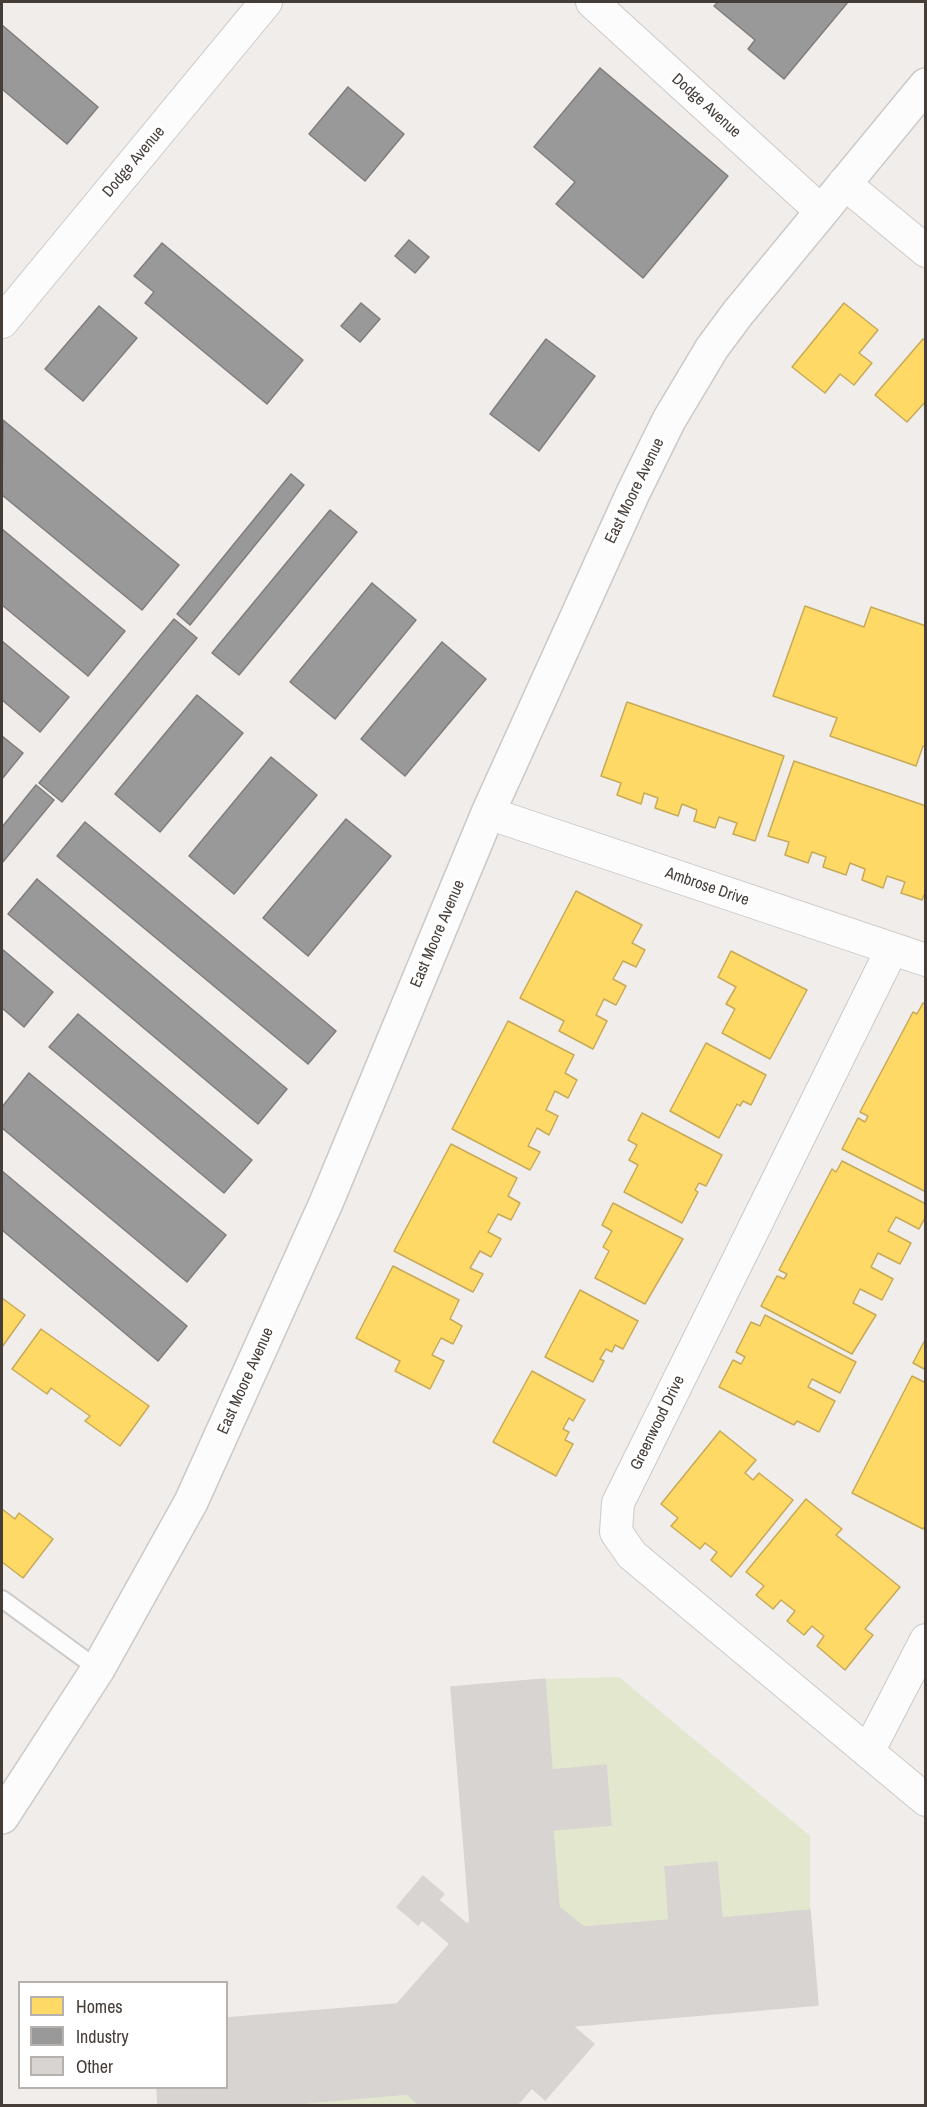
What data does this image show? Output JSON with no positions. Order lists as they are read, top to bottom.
{
  "streets": {
    "street": [
      "Dodge Avenue",
      "East Moore Avenue",
      "Ambrose Drive",
      "Greenwood Drive"
    ]
  },
  "crossings": [
    ["Dodge Avenue", "East Moore Avenue"],
    ["East Moore Avenue", "Ambrose Drive"],
    ["Ambrose Drive", "Greenwood Drive"]
  ],
  "legend": ["Homes", "Industry", "Other"]
}
